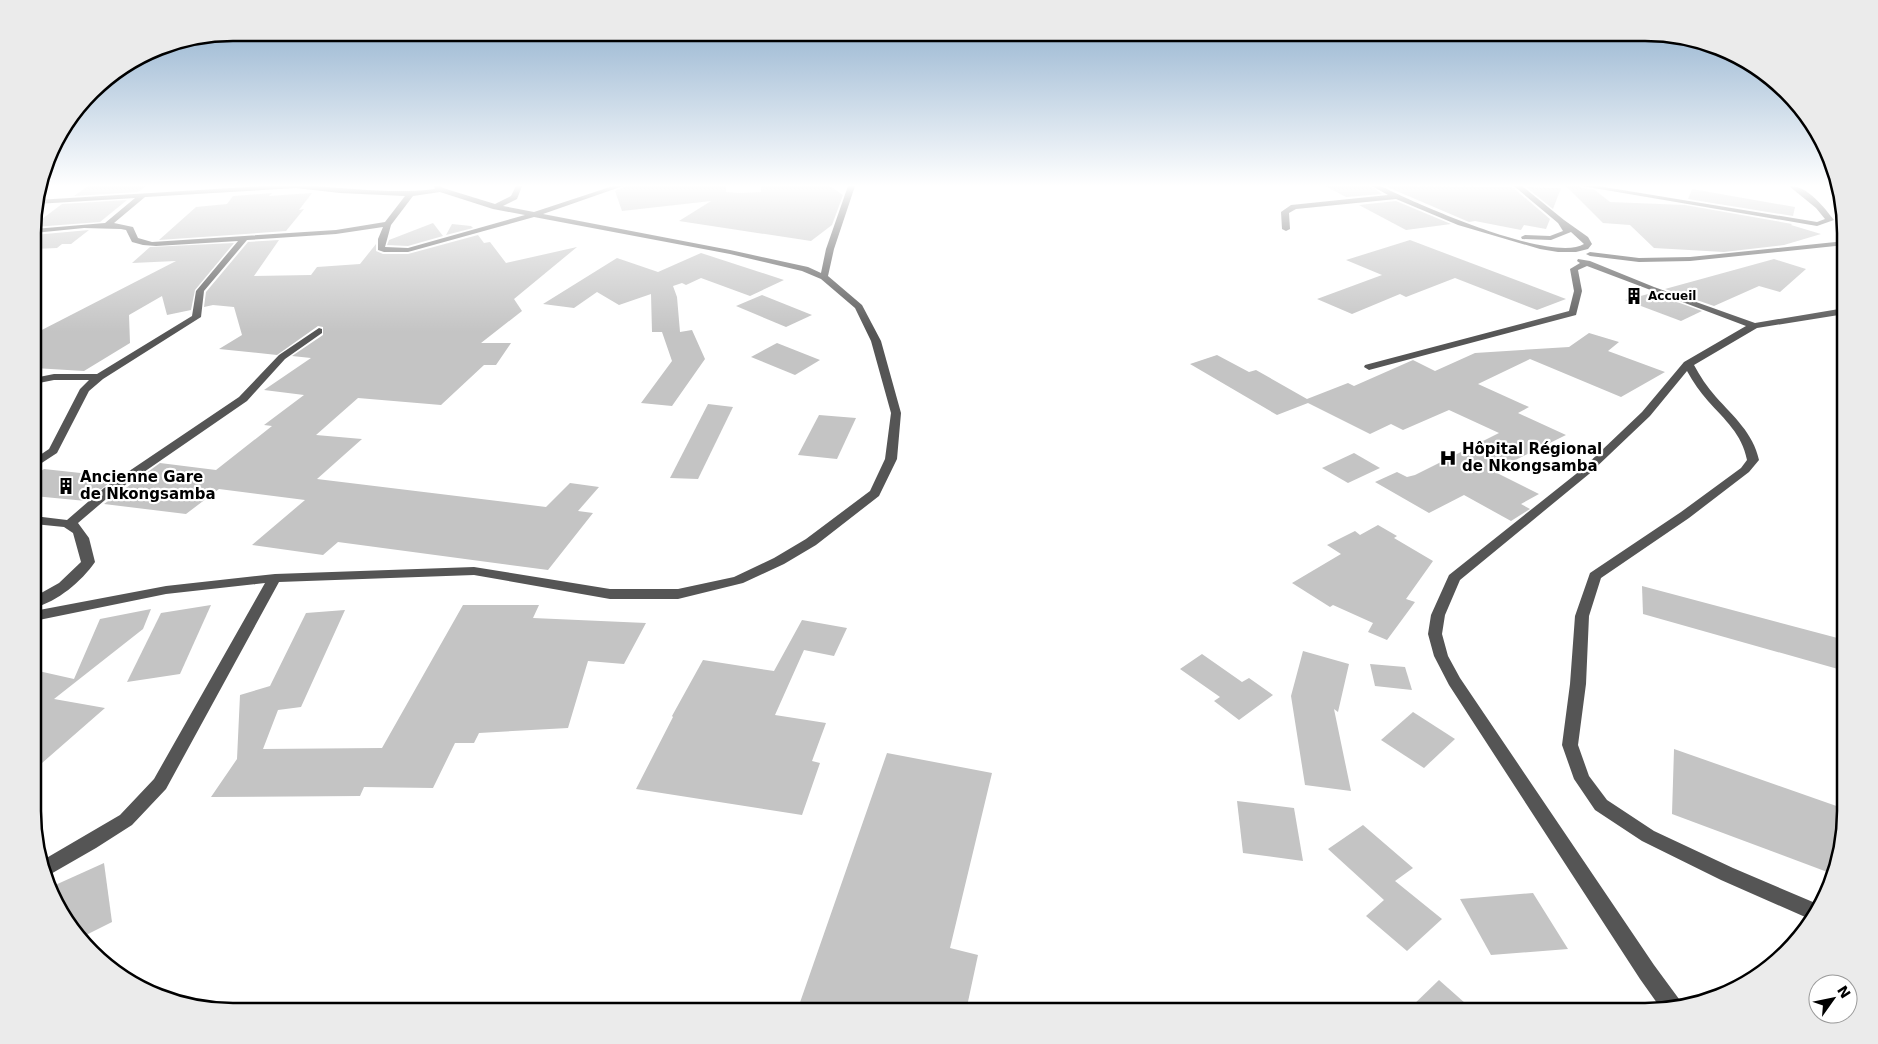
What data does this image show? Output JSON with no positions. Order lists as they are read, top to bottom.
{
  "places": {
    "building": ["Accueil", "Ancienne Gare de Nkongsamba"],
    "hospital": ["Hôpital Régional de Nkongsamba"]
  },
  "north": "top right"
}
